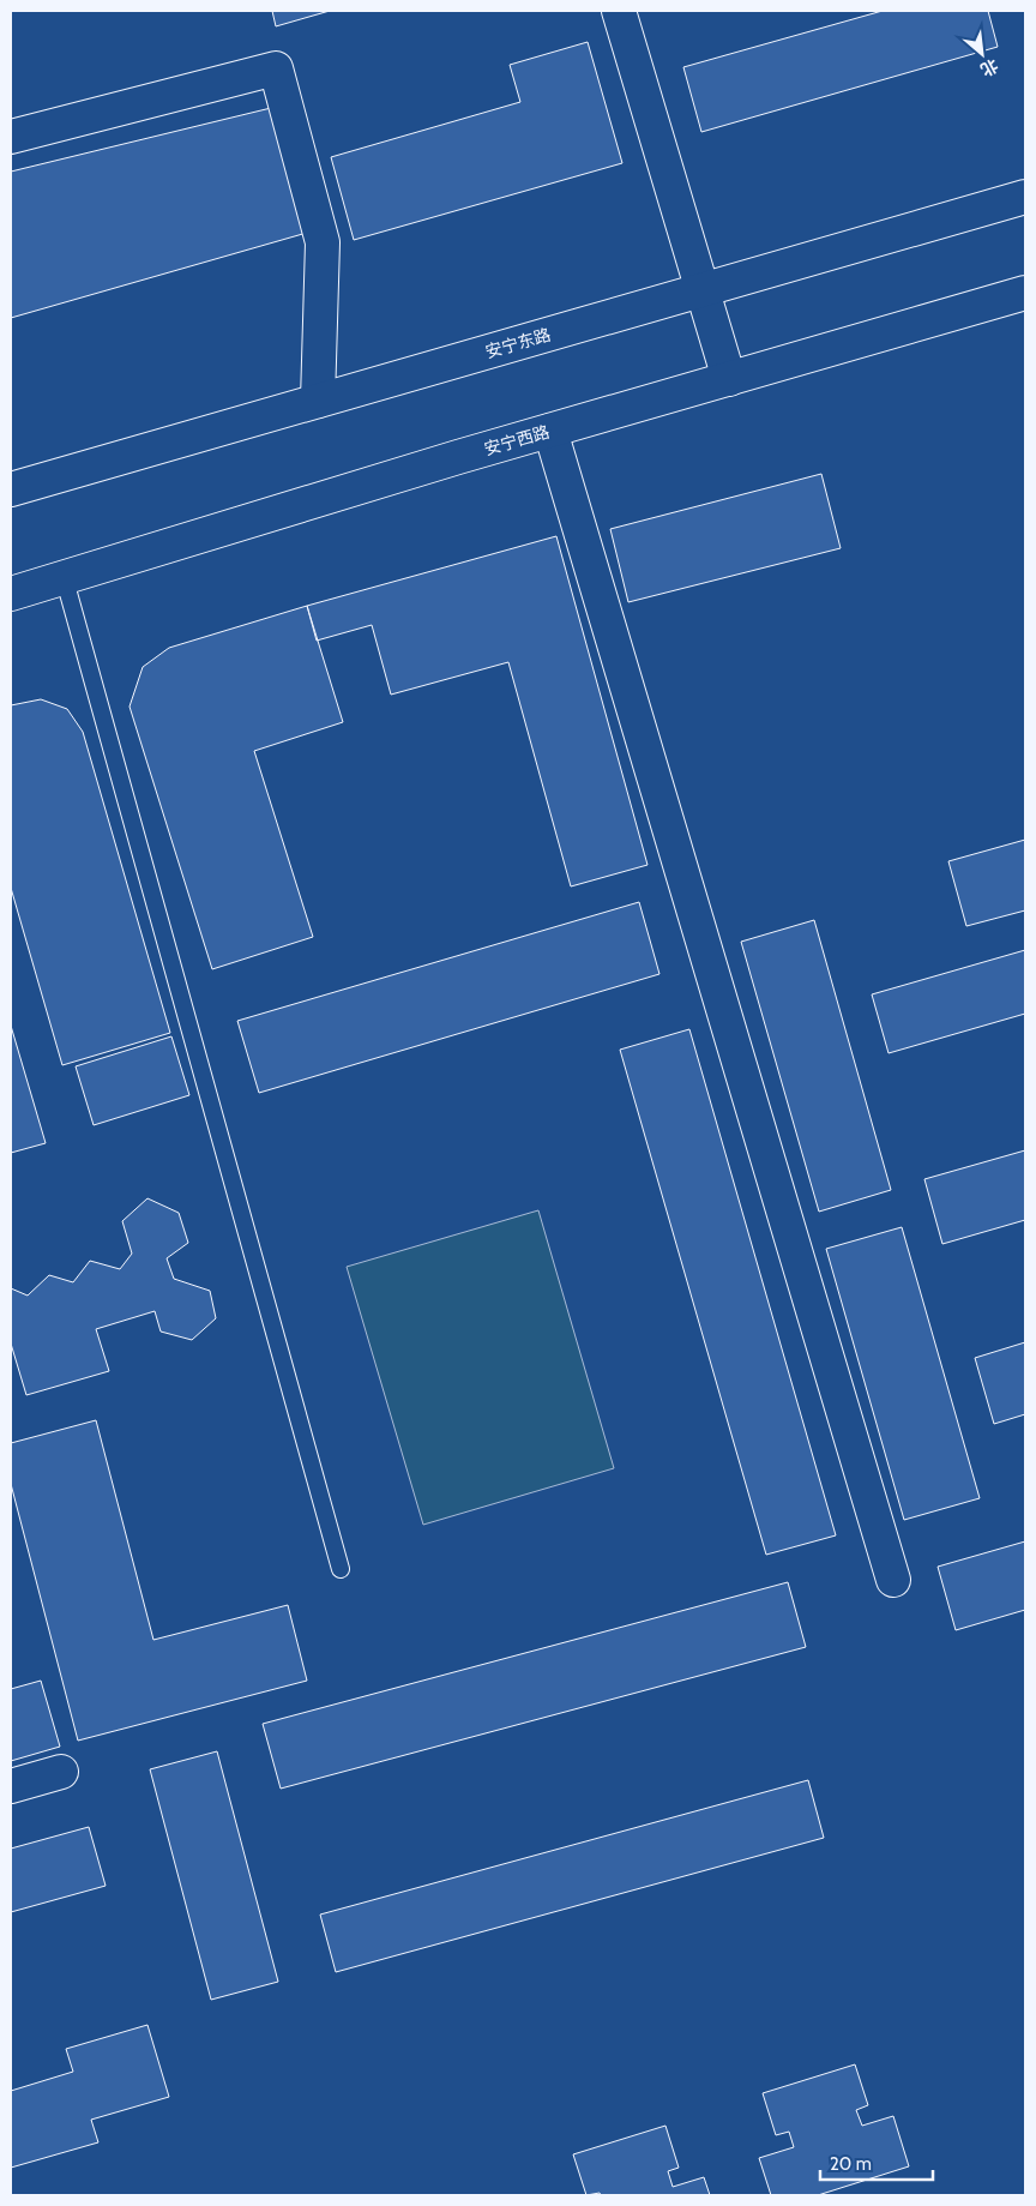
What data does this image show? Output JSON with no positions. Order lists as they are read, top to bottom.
{
  "streets": {
    "street": ["安宁东路", "安宁西路"]
  },
  "scale_bar": "20 m",
  "north": "bottom right"
}
